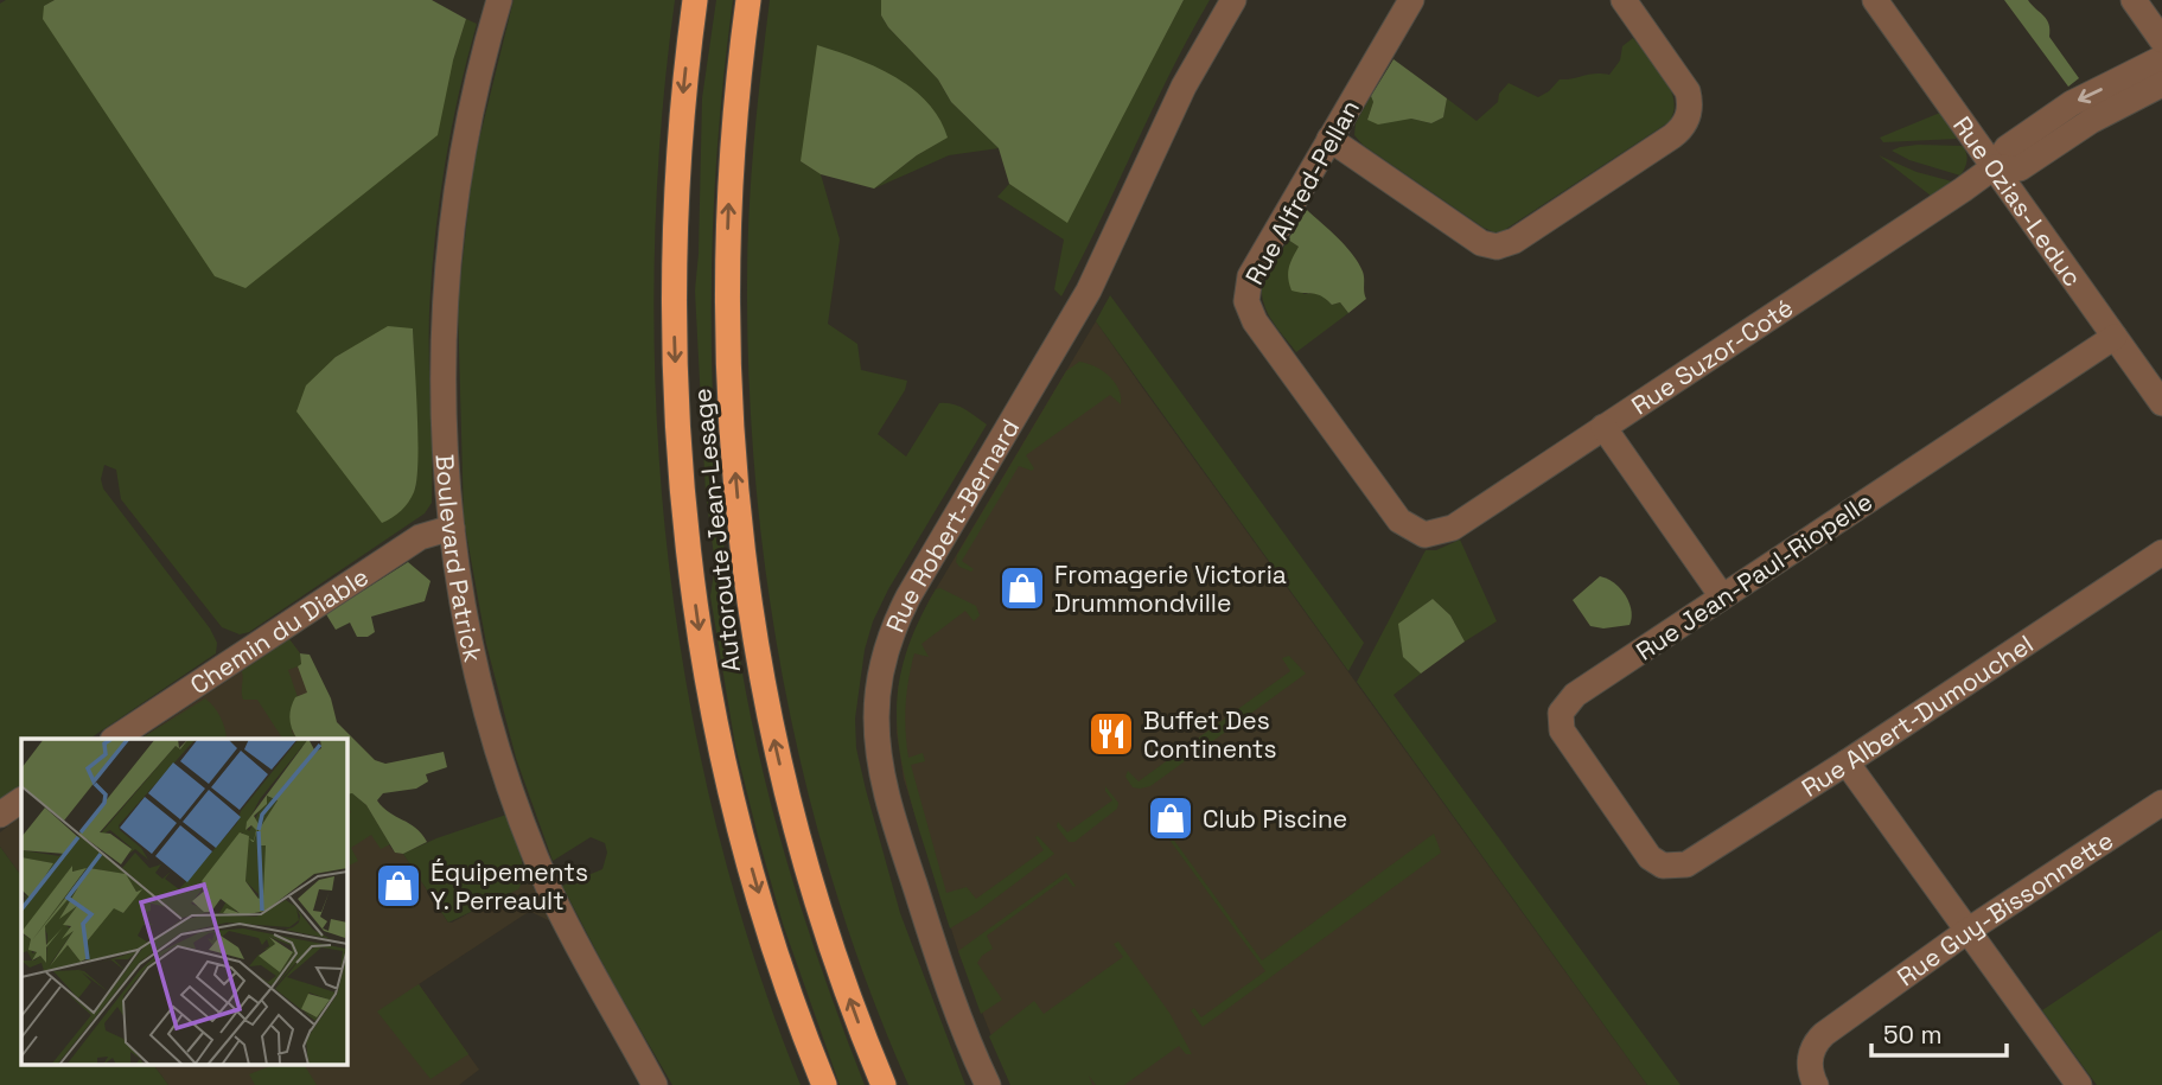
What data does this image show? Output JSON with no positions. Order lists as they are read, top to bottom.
{
  "streets": {
    "highway": ["Autoroute Jean-Lesage"],
    "street": [
      "Rue Alfred-Pellan",
      "Rue Ozias-Leduc",
      "Rue Suzor-Coté",
      "Rue Robert-Bernard",
      "Boulevard Patrick",
      "Rue Jean-Paul-Riopelle",
      "Chemin du Diable",
      "Rue Albert-Dumouchel",
      "Rue Guy-Bissonnette"
    ]
  },
  "crossings": [
    ["Rue Alfred-Pellan", "Rue Suzor-Coté"],
    ["Rue Ozias-Leduc", "Rue Suzor-Coté"],
    ["Rue Ozias-Leduc", "Rue Jean-Paul-Riopelle"],
    ["Boulevard Patrick", "Chemin du Diable"],
    ["Rue Jean-Paul-Riopelle", "Rue Albert-Dumouchel"]
  ],
  "places": {
    "shop": ["Fromagerie Victoria Drummondville", "Club Piscine", "Équipements Y. Perreault"],
    "restaurant": ["Buffet Des Continents"]
  },
  "scale_bar": "50 m"
}
